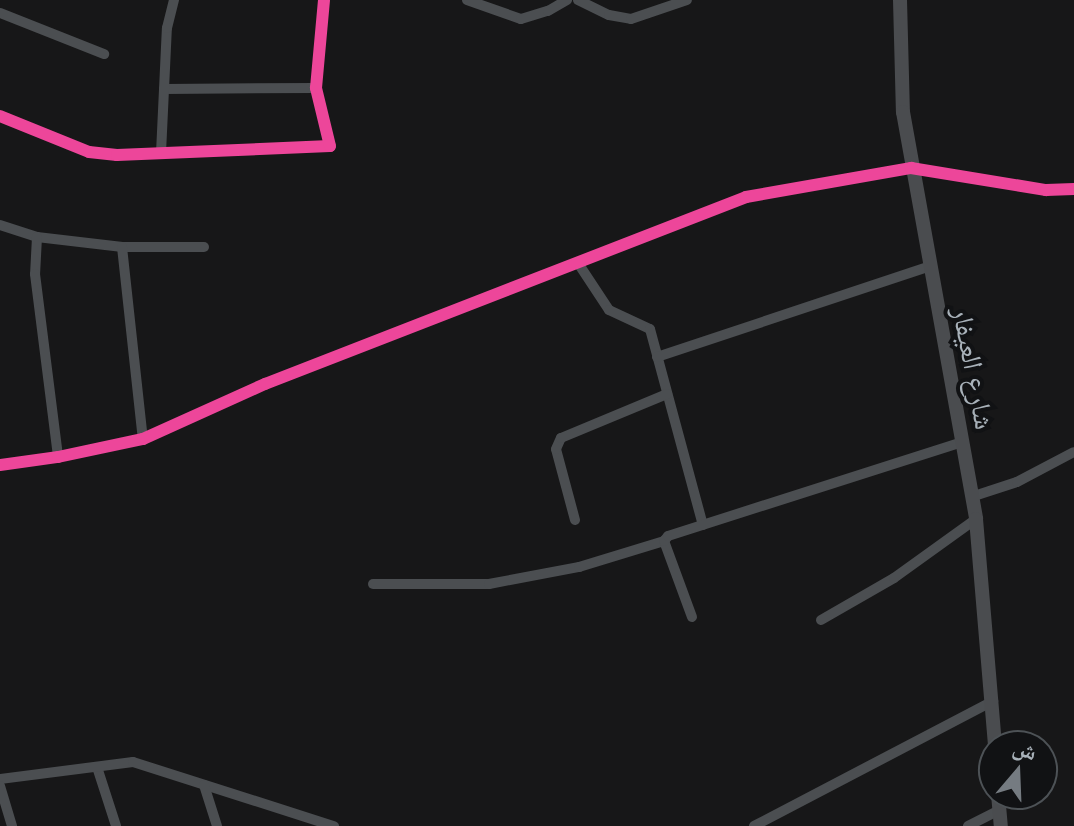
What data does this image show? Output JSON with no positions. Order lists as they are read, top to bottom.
{
  "streets": {
    "main road": ["شارع العيفار"]
  },
  "north": "top"
}
